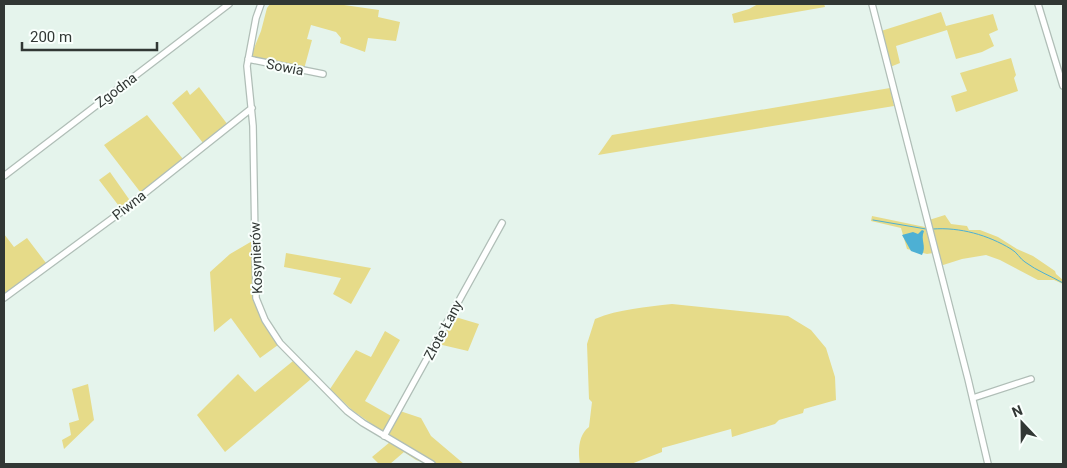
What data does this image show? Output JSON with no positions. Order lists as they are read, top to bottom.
{
  "streets": {
    "street": [
      "Sowia",
      "Zgodna",
      "Piwna",
      "Kosynierów",
      "Złote Łany"
    ]
  },
  "crossings": [
    ["Sowia", "Kosynierów"],
    ["Piwna", "Kosynierów"],
    ["Kosynierów", "Złote Łany"]
  ],
  "scale_bar": "200 m",
  "north": "top"
}
